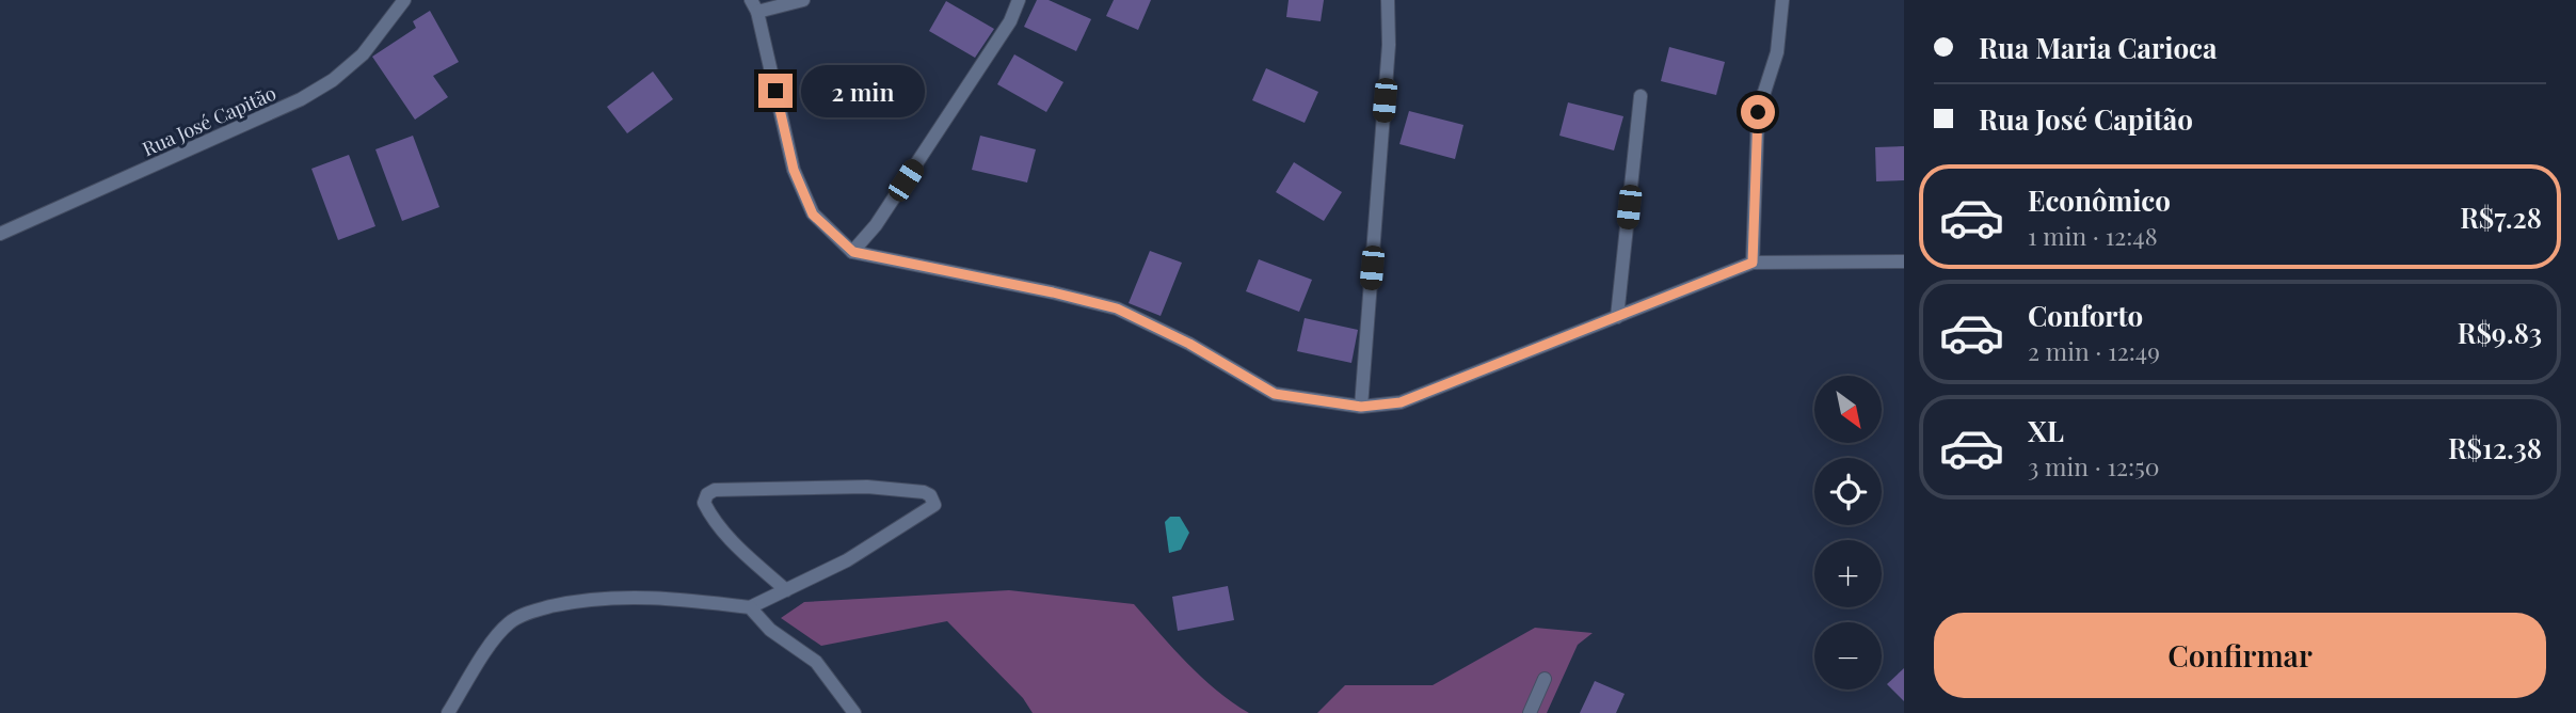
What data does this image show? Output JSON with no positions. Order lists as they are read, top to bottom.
{
  "streets": {
    "street": ["Rua José Capitão"]
  },
  "north": "bottom right",
  "page": {
    "banner": ["Rua Maria Carioca", "Rua José Capitão"],
    "bubble": "2 min",
    "list": [
      {
        "name": "Econômico",
        "note": "1 min · 12:48",
        "value": "R$7.28"
      },
      {
        "name": "Conforto",
        "note": "2 min · 12:49",
        "value": "R$9.83"
      },
      {
        "name": "XL",
        "note": "3 min · 12:50",
        "value": "R$12.38"
      }
    ],
    "map_buttons": ["+", "−"],
    "buttons": "Confirmar"
  }
}
